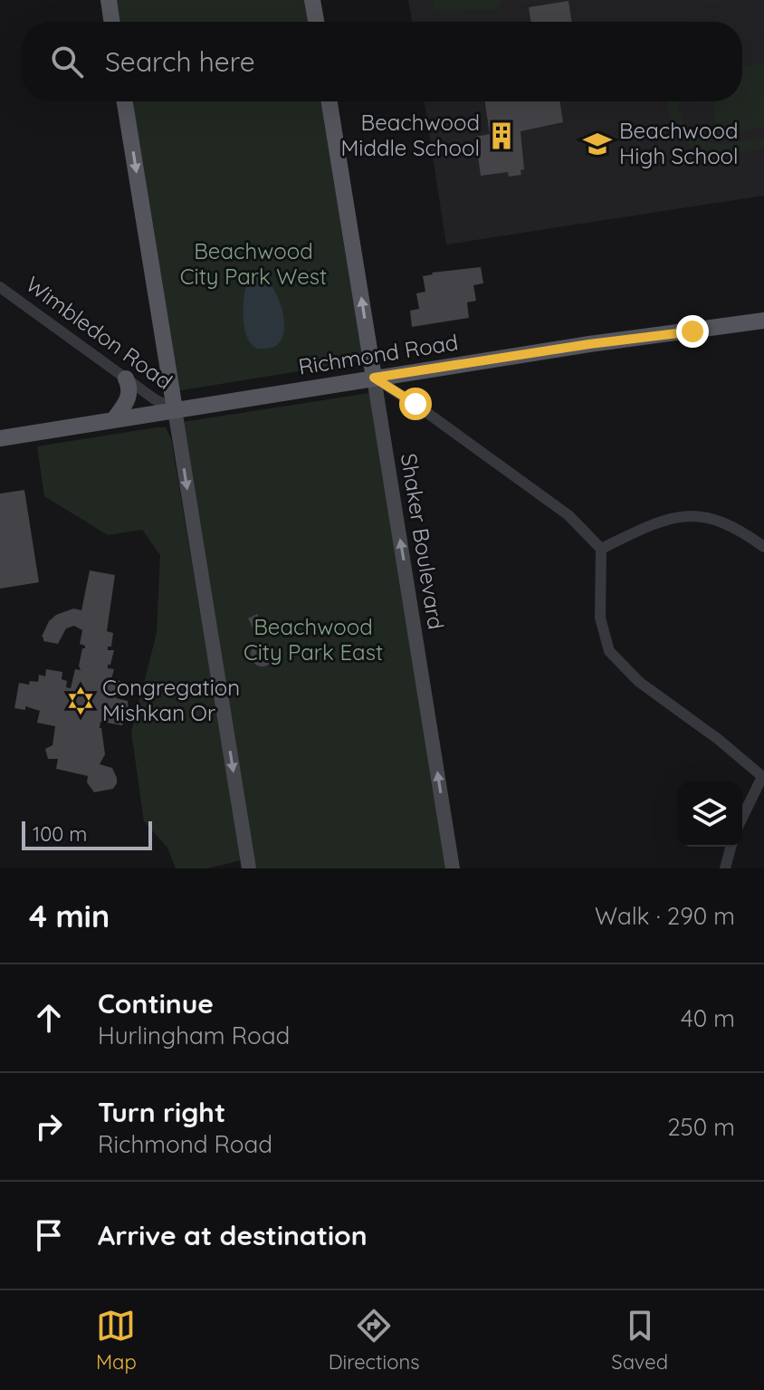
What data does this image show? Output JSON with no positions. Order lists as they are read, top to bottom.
{
  "streets": {
    "main road": ["Richmond Road", "Shaker Boulevard"],
    "street": ["Wimbledon Road"]
  },
  "crossings": [
    ["Wimbledon Road", "Richmond Road"],
    ["Richmond Road", "Shaker Boulevard"]
  ],
  "one_way": ["Shaker Boulevard"],
  "parks": ["Beachwood City Park West", "Beachwood City Park East"],
  "places": {
    "building": ["Beachwood Middle School"],
    "school or university": ["Beachwood High School"],
    "synagogue": ["Congregation Mishkan Or"]
  },
  "scale_bar": "100 m",
  "page": {
    "search": "Search here",
    "scale": "100 m",
    "heading": ["4 min", "Walk · 290 m"],
    "list": [
      ["Continue", "Hurlingham Road", "40 m"],
      ["Turn right", "Richmond Road", "250 m"],
      "Arrive at destination"
    ],
    "nav": ["Map", "Directions", "Saved"]
  }
}
